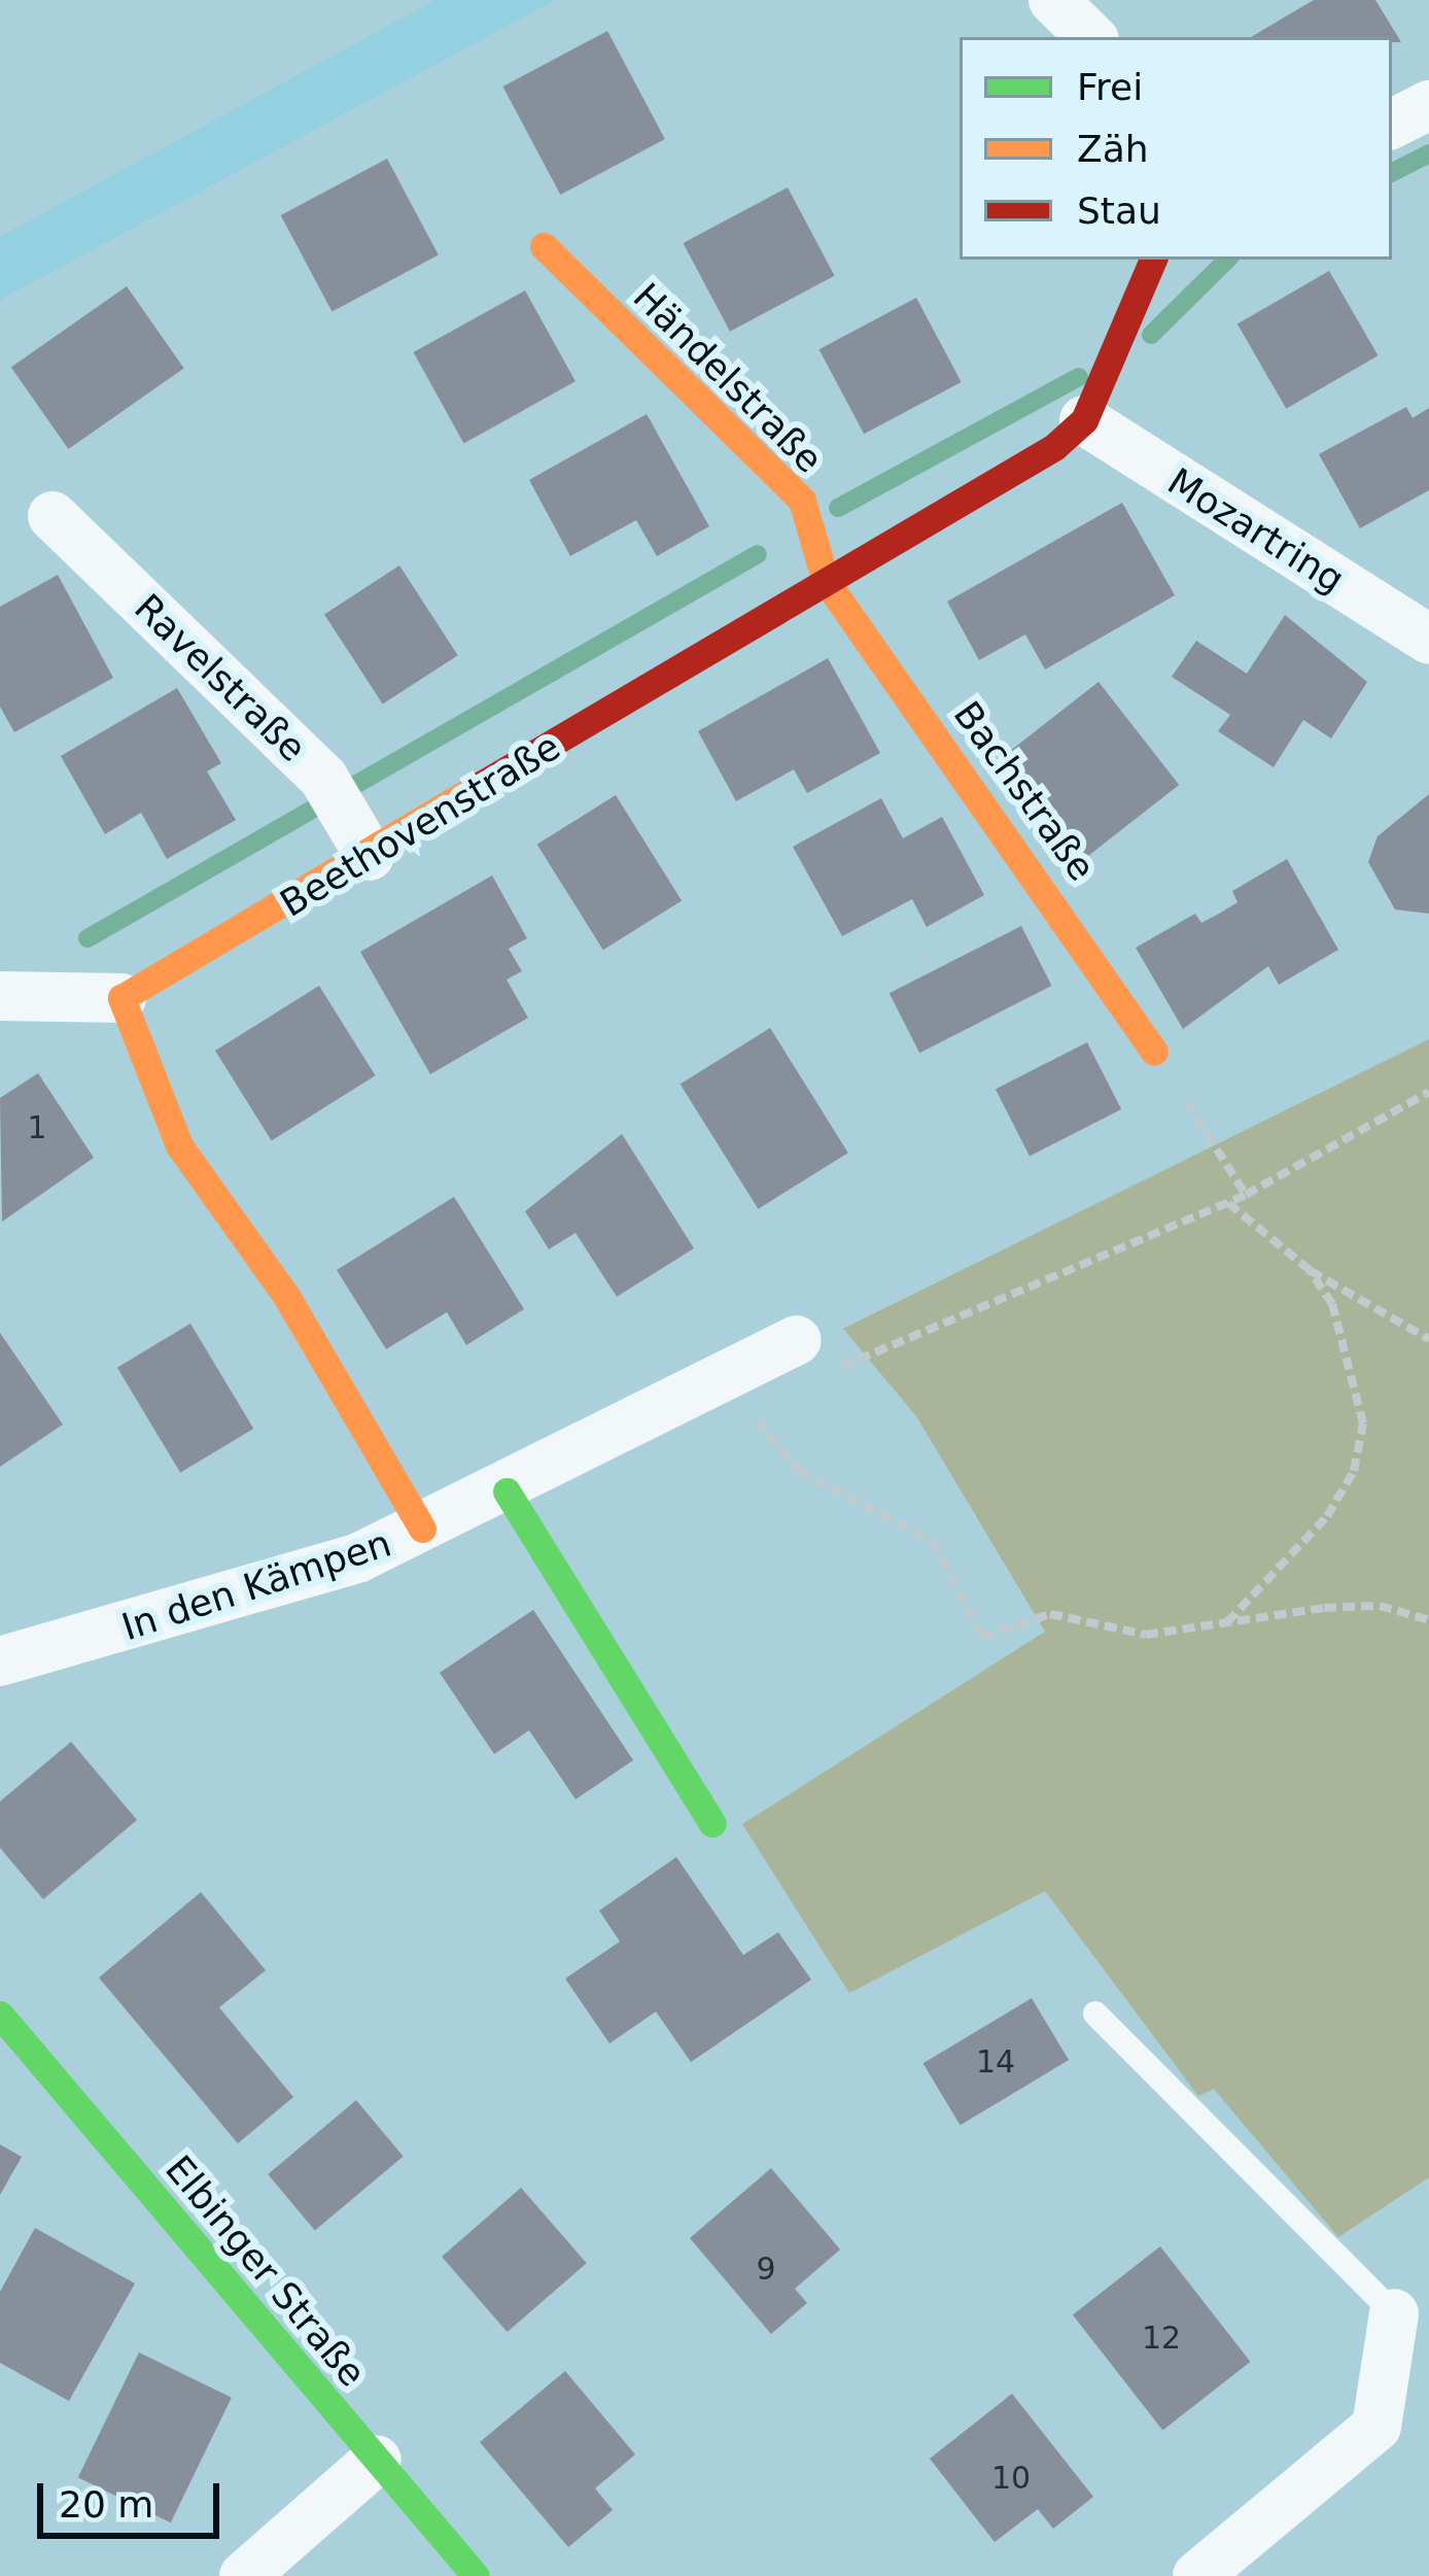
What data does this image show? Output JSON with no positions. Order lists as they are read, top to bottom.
{
  "streets": {
    "street": [
      "Händelstraße",
      "Mozartring",
      "Ravelstraße",
      "Bachstraße",
      "Beethovenstraße",
      "In den Kämpen",
      "Elbinger Straße"
    ]
  },
  "crossings": [
    ["Händelstraße", "Bachstraße"],
    ["Händelstraße", "Beethovenstraße"],
    ["Mozartring", "Beethovenstraße"],
    ["Ravelstraße", "Beethovenstraße"],
    ["Bachstraße", "Beethovenstraße"]
  ],
  "house_numbers": [
    "1",
    "14",
    "9",
    "12",
    "10"
  ],
  "legend": ["Frei", "Zäh", "Stau"],
  "scale_bar": "20 m"
}
